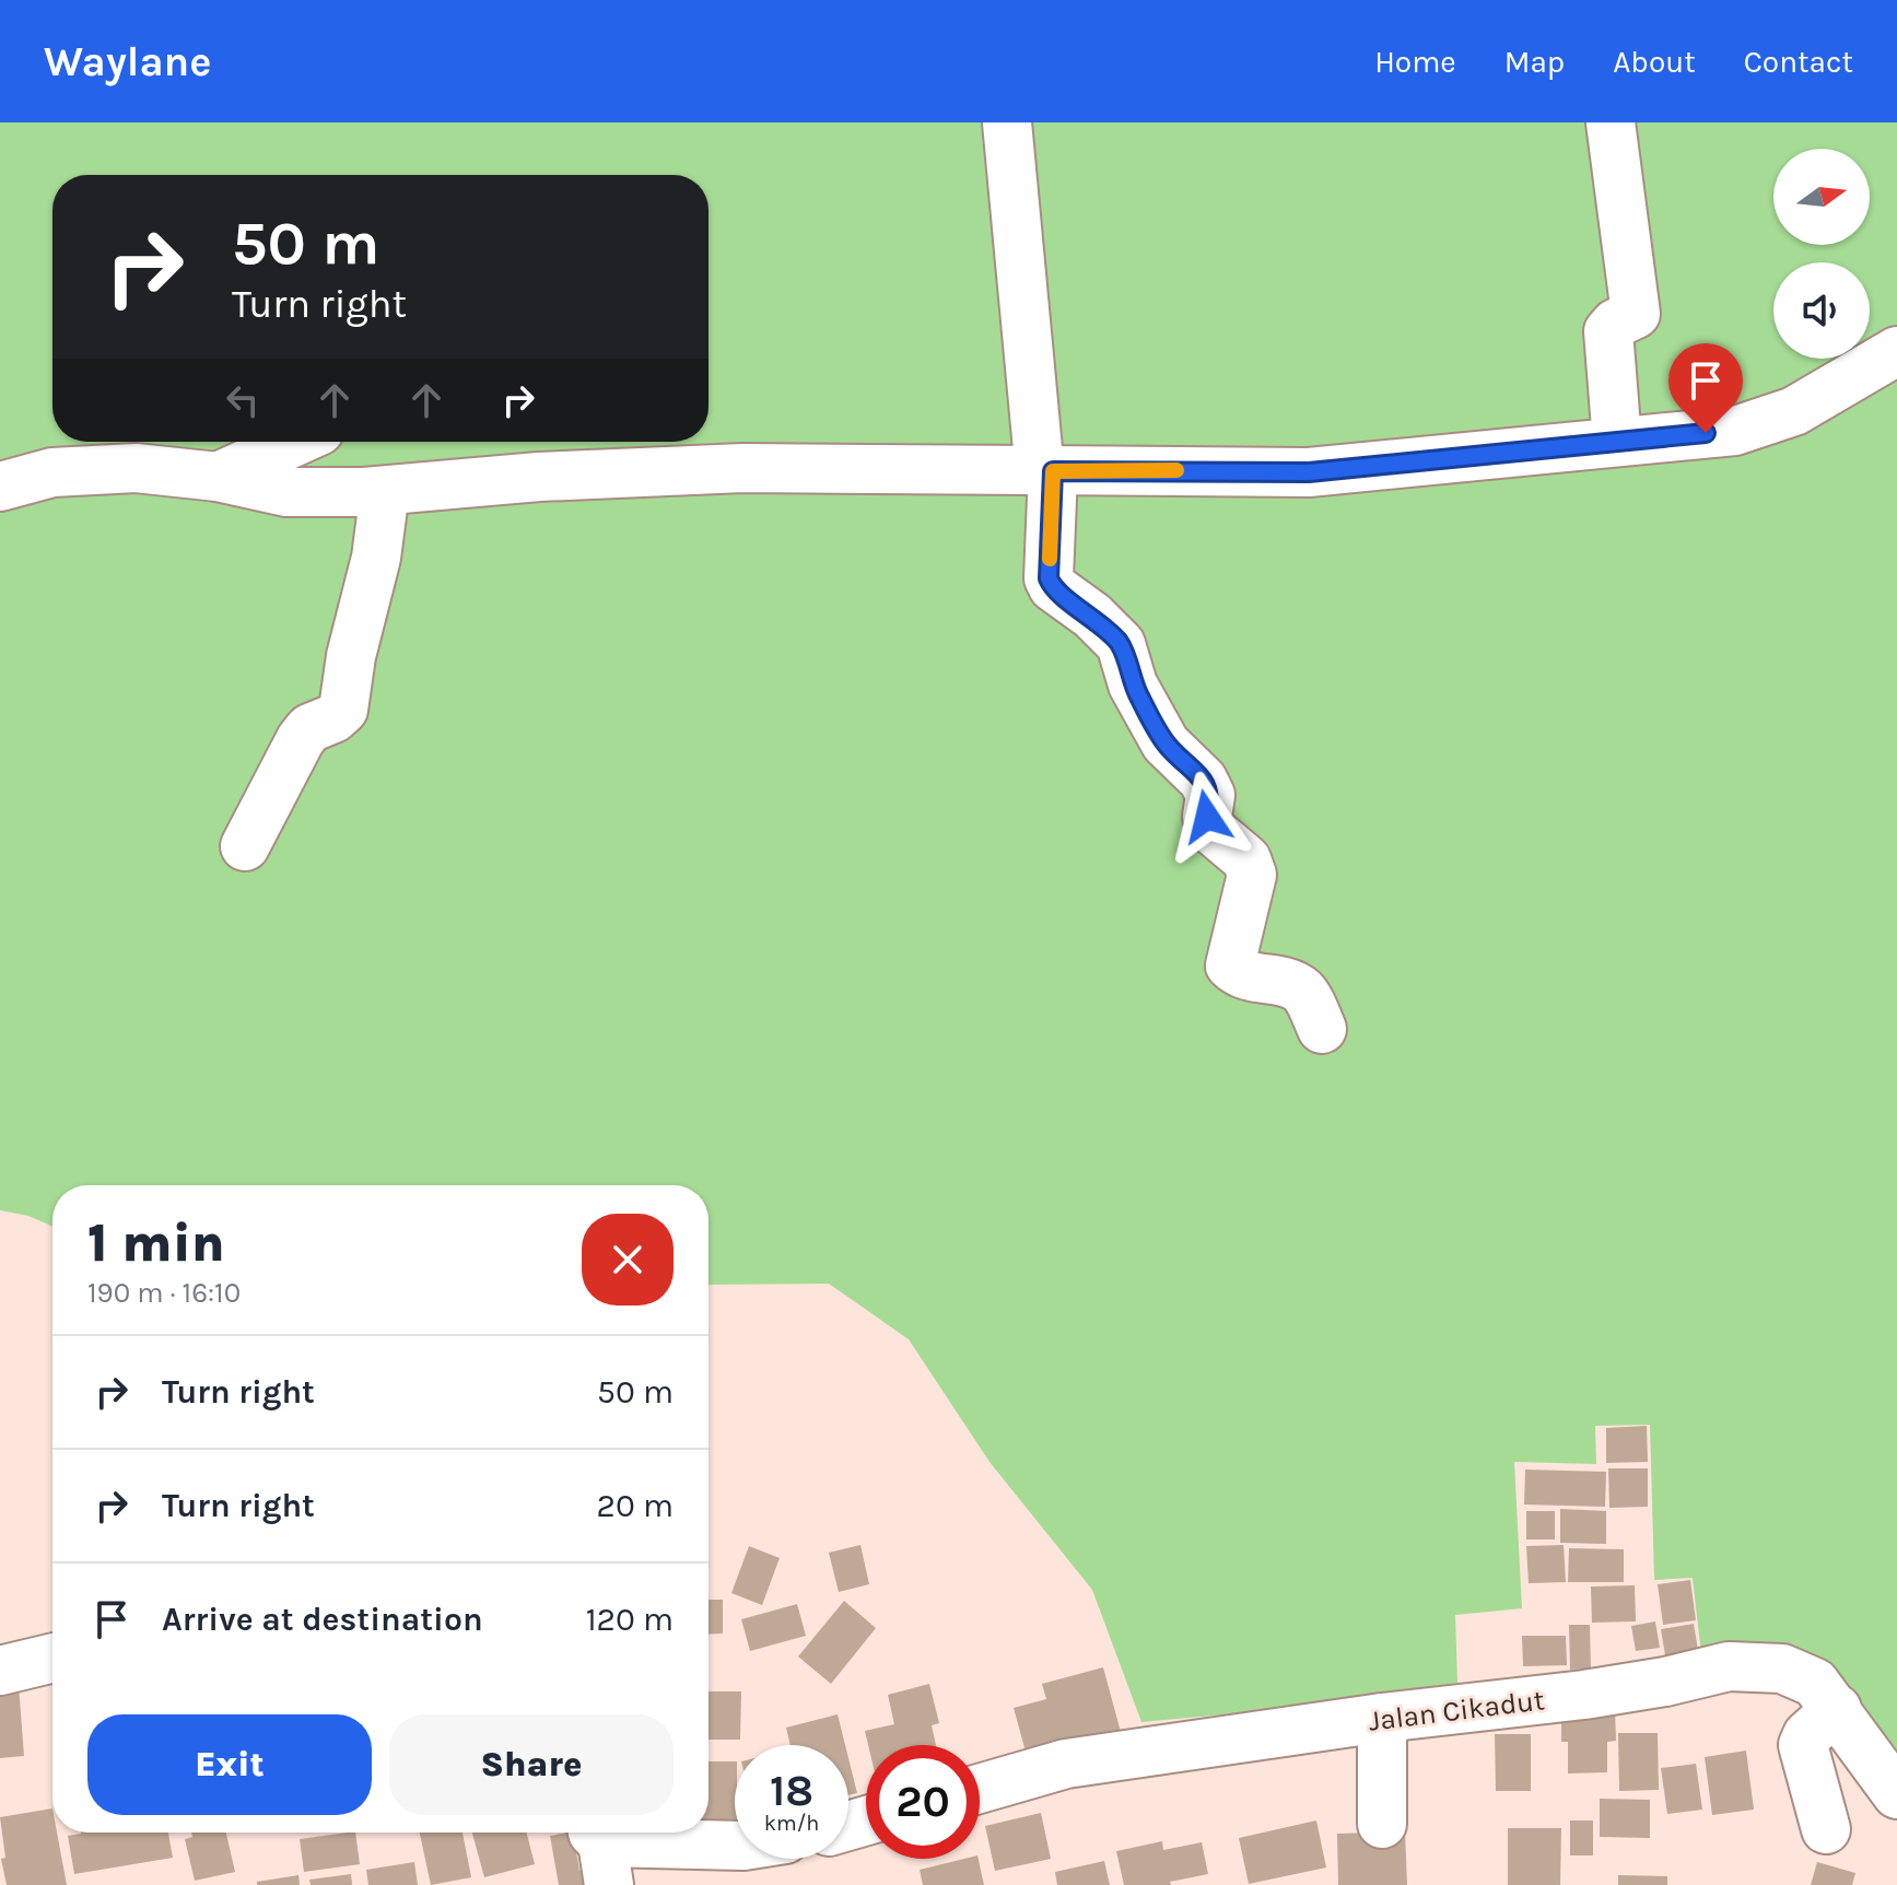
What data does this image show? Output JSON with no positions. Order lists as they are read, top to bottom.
{
  "streets": {
    "street": ["Jalan Cikadut"]
  },
  "north": "right",
  "page": {
    "header": "Waylane",
    "nav": [
      "Home",
      "Map",
      "About",
      "Contact"
    ],
    "turn": ["50 m", "Turn right"],
    "heading": ["1 min", "190 m · 16:10"],
    "list": [
      {
        "name": "Turn right",
        "value": "50 m"
      },
      {
        "name": "Turn right",
        "value": "20 m"
      },
      {
        "name": "Arrive at destination",
        "value": "120 m"
      }
    ],
    "buttons": ["Exit", "Share"],
    "speed": "18 km/h",
    "limit": "20"
  }
}
